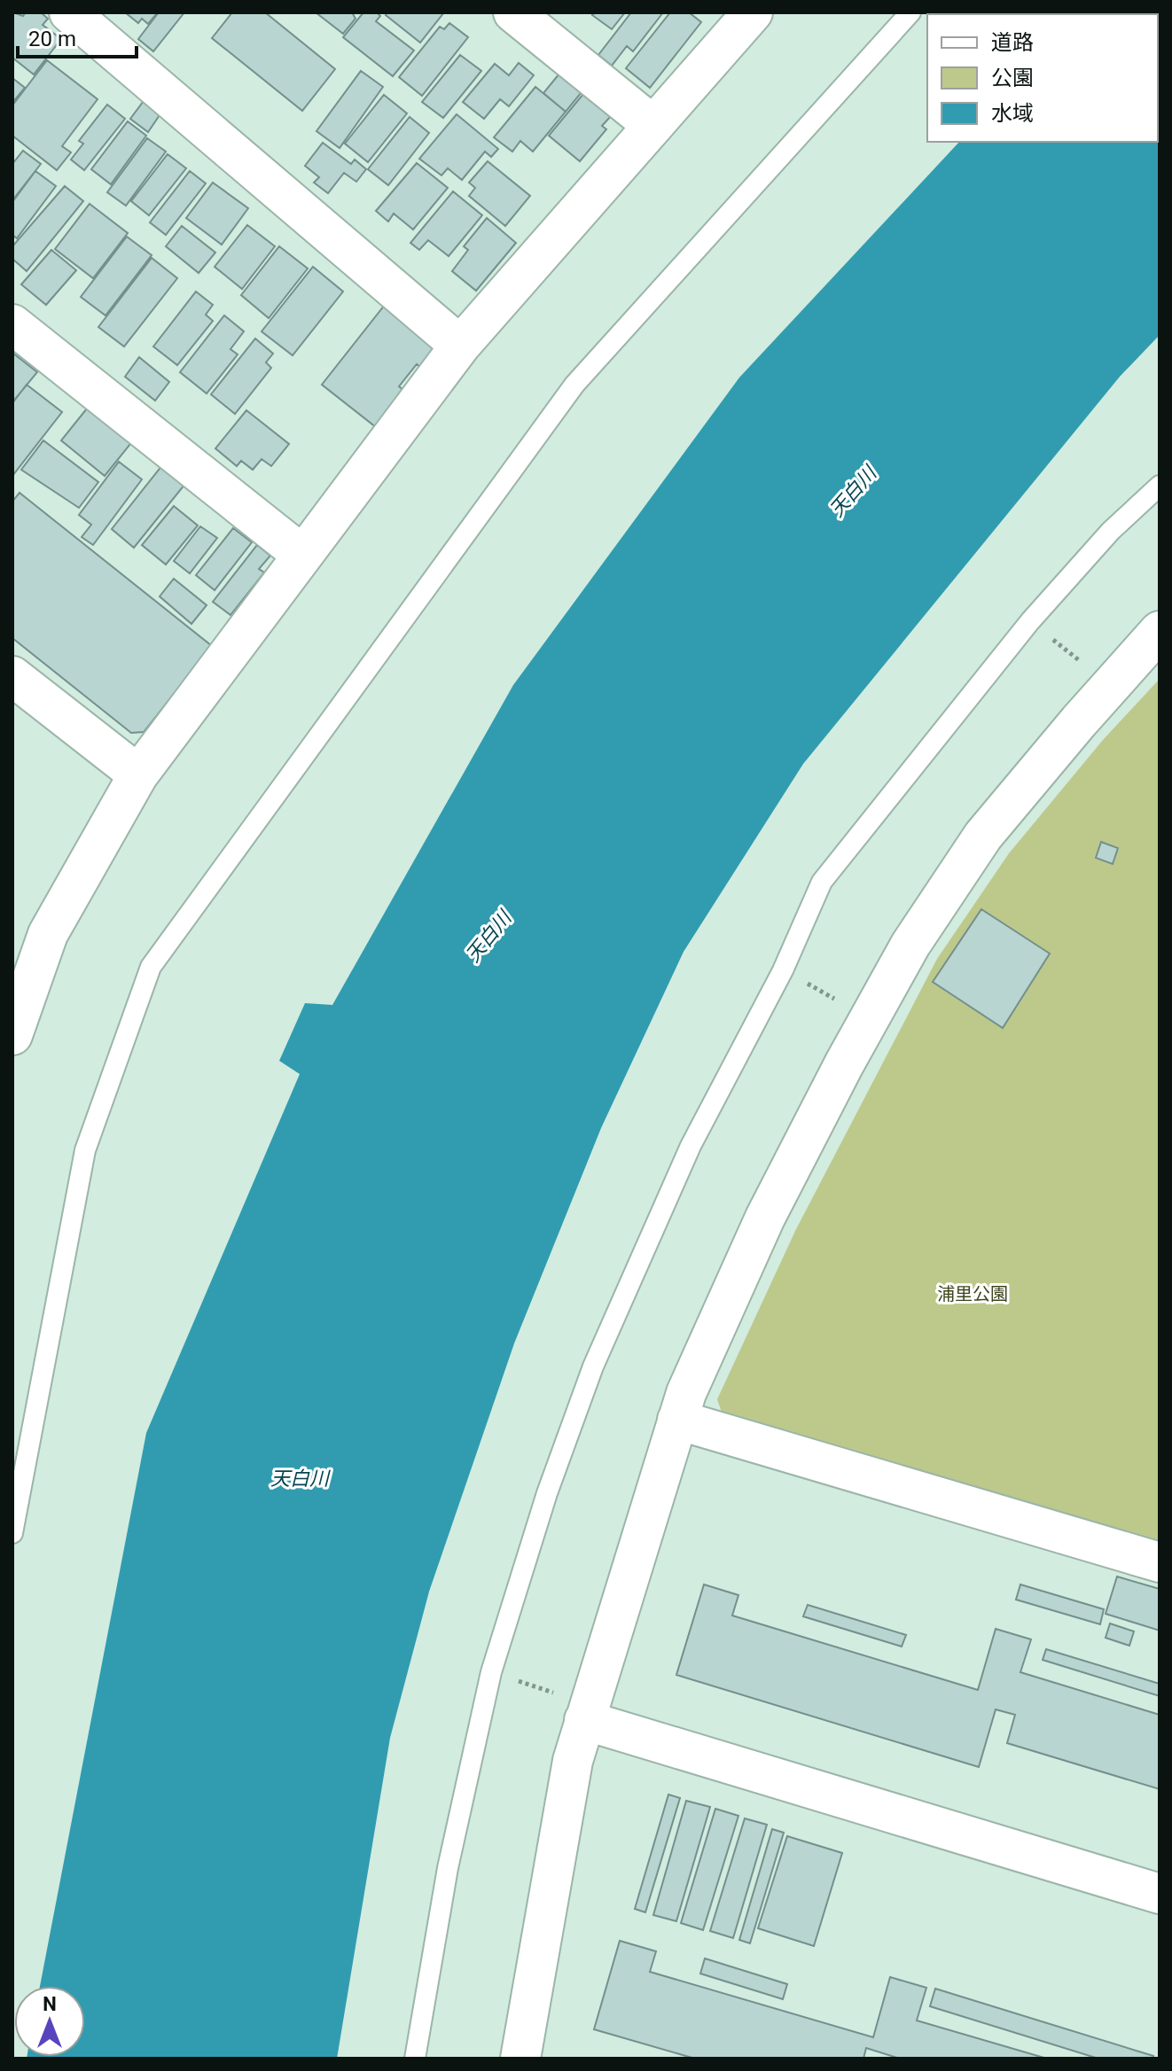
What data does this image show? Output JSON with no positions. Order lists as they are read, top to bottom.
{
  "water": ["天白川"],
  "parks": ["浦里公園"],
  "legend": ["道路", "公園", "水域"],
  "scale_bar": "20 m",
  "north": "top"
}
